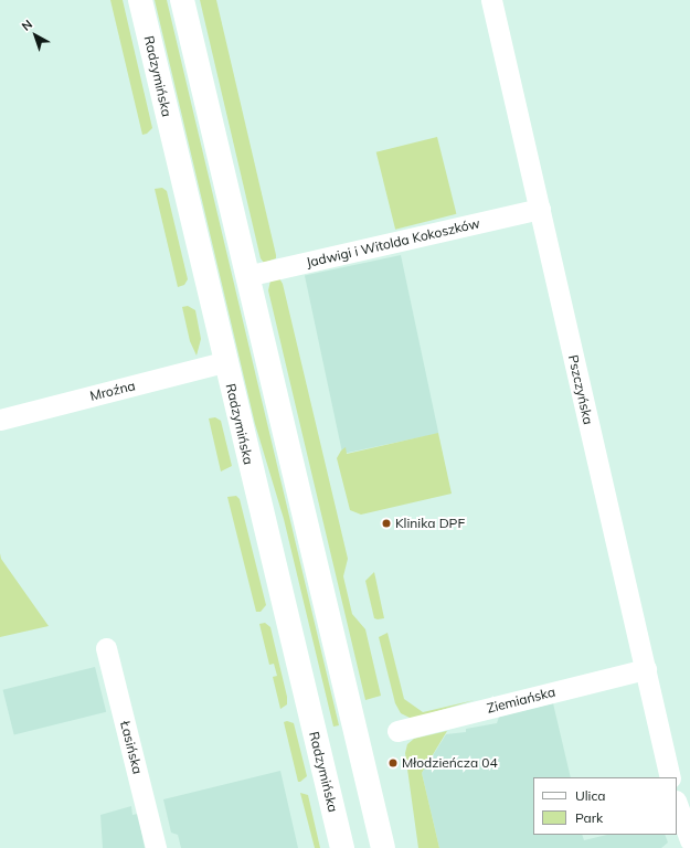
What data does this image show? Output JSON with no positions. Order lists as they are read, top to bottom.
{
  "streets": {
    "main road": ["Radzymińska"],
    "street": [
      "Jadwigi i Witolda Kokoszków",
      "Pszczyńska",
      "Mroźna",
      "Ziemiańska",
      "Łasińska"
    ]
  },
  "crossings": [
    ["Radzymińska", "Mroźna"],
    ["Jadwigi i Witolda Kokoszków", "Pszczyńska"],
    ["Pszczyńska", "Ziemiańska"]
  ],
  "places": ["Klinika DPF", "Młodzieńcza 04"],
  "legend": ["Ulica", "Park"],
  "north": "top left"
}
